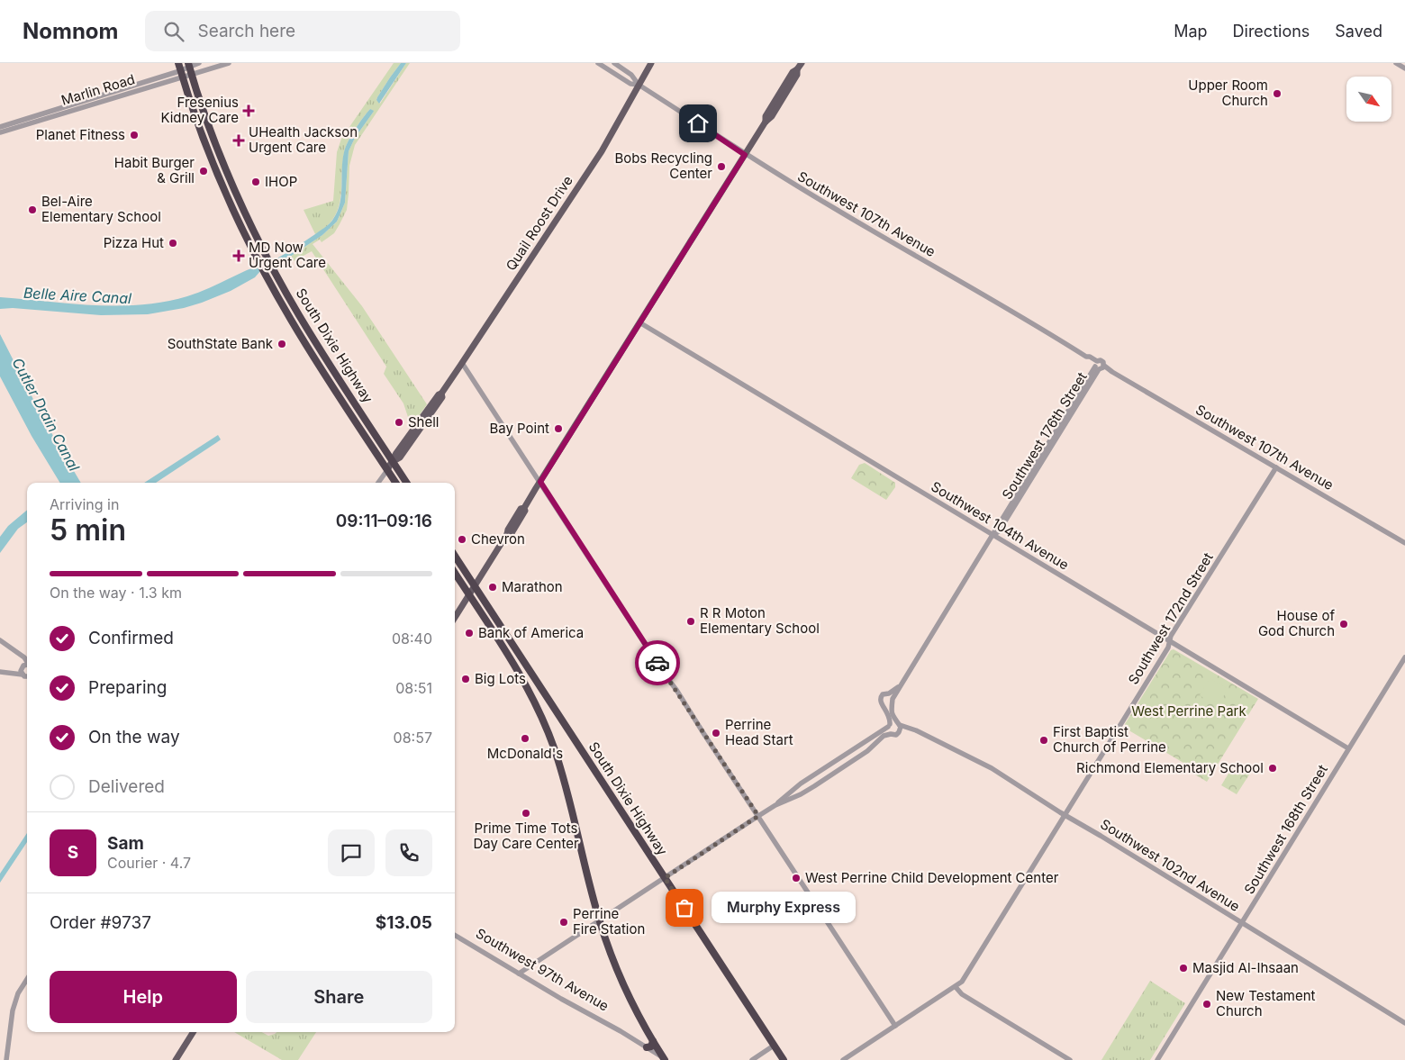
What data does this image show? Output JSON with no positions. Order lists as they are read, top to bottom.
{
  "streets": {
    "highway": ["South Dixie Highway"],
    "main road": ["Quail Roost Drive"],
    "street": [
      "Marlin Road",
      "Southwest 107th Avenue",
      "Southwest 176th Street",
      "Southwest 104th Avenue",
      "Southwest 172nd Street",
      "Southwest 168th Street",
      "Southwest 102nd Avenue",
      "Southwest 97th Avenue"
    ]
  },
  "crossings": [
    ["Marlin Road", "South Dixie Highway"],
    ["Southwest 107th Avenue", "Quail Roost Drive"],
    ["Southwest 107th Avenue", "Southwest 176th Street"],
    ["Southwest 107th Avenue", "Southwest 172nd Street"],
    ["Quail Roost Drive", "South Dixie Highway"],
    ["Southwest 176th Street", "Southwest 104th Avenue"],
    ["Southwest 104th Avenue", "Southwest 172nd Street"],
    ["Southwest 104th Avenue", "Southwest 168th Street"],
    ["Southwest 172nd Street", "Southwest 102nd Avenue"],
    ["Southwest 168th Street", "Southwest 102nd Avenue"]
  ],
  "water": ["Belle Aire Canal", "Cutler Drain Canal"],
  "parks": ["West Perrine Park"],
  "places": {
    "other": [
      "Upper Room Church",
      "Planet Fitness",
      "Bobs Recycling Center",
      "Habit Burger & Grill",
      "IHOP",
      "Bel-Aire Elementary School",
      "Pizza Hut",
      "SouthState Bank",
      "Shell",
      "Bay Point",
      "Chevron",
      "Marathon",
      "R R Moton Elementary School",
      "House of God Church",
      "Bank of America",
      "Big Lots",
      "Perrine Head Start",
      "McDonald's",
      "First Baptist Church of Perrine",
      "Richmond Elementary School",
      "Prime Time Tots Day Care Center",
      "West Perrine Child Development Center",
      "Murphy Express",
      "Perrine Fire Station",
      "Masjid Al-Ihsaan",
      "New Testament Church"
    ],
    "health": ["Fresenius Kidney Care", "UHealth Jackson Urgent Care", "MD Now Urgent Care"]
  },
  "north": "bottom right",
  "page": {
    "header": "Nomnom",
    "search": "Search here",
    "nav": ["Map", "Directions", "Saved"],
    "heading": ["5 min", "Arriving in", "09:11–09:16"],
    "panel": [
      "Sam",
      "Courier · 4.7",
      "Order #9737",
      "$13.05"
    ],
    "bar": "On the way · 1.3 km",
    "list": [
      ["Confirmed", "08:40"],
      ["Preparing", "08:51"],
      ["On the way", "08:57"],
      "Delivered"
    ],
    "round": "S",
    "bubble": "Murphy Express",
    "buttons": ["Help", "Share"]
  }
}
